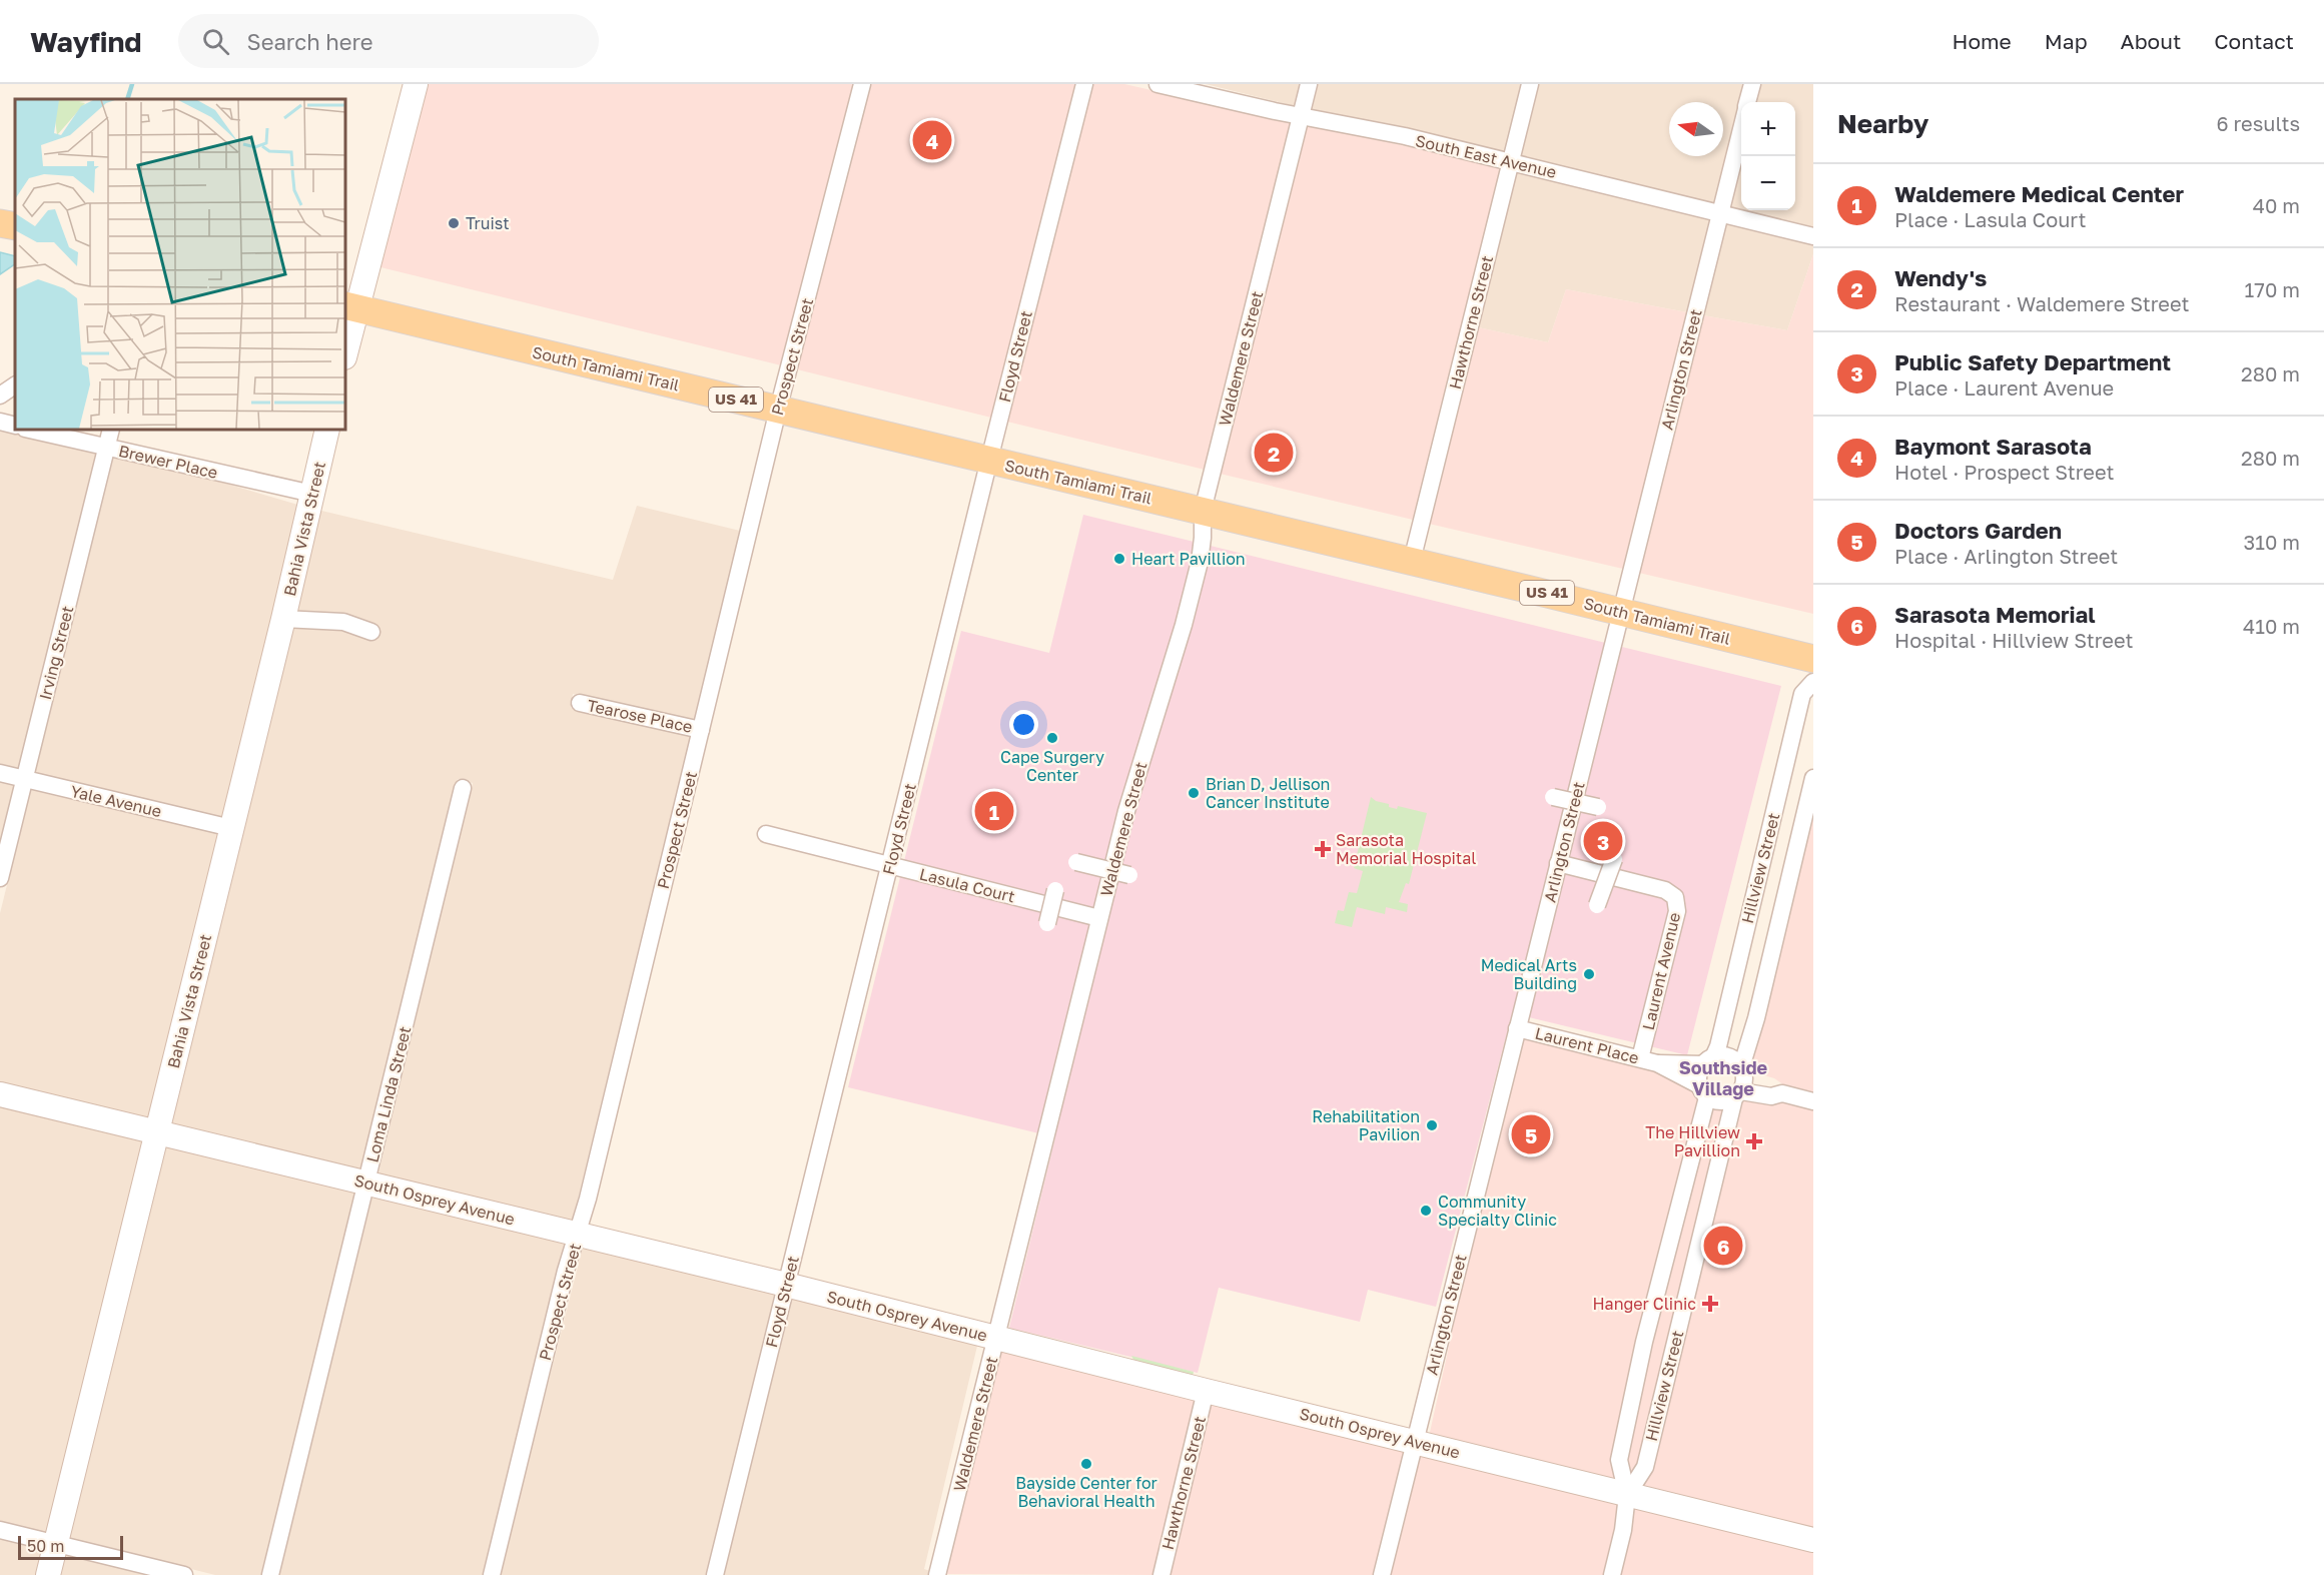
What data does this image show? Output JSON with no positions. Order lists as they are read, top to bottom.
{
  "streets": {
    "main road": ["South Tamiami Trail", "US 41"],
    "street": [
      "South East Avenue",
      "Hawthorne Street",
      "Prospect Street",
      "Floyd Street",
      "Waldemere Street",
      "Arlington Street",
      "Brewer Place",
      "Bahia Vista Street",
      "Irving Street",
      "Tearose Place",
      "Yale Avenue",
      "Hillview Street",
      "Lasula Court",
      "Laurent Avenue",
      "Laurent Place",
      "Loma Linda Street",
      "South Osprey Avenue"
    ]
  },
  "crossings": [
    ["South East Avenue", "Hawthorne Street"],
    ["South East Avenue", "Waldemere Street"],
    ["South East Avenue", "Arlington Street"],
    ["Hawthorne Street", "South Tamiami Trail"],
    ["Hawthorne Street", "South Osprey Avenue"],
    ["Prospect Street", "South Tamiami Trail"],
    ["Prospect Street", "Tearose Place"],
    ["Prospect Street", "South Osprey Avenue"],
    ["Floyd Street", "South Tamiami Trail"],
    ["Floyd Street", "Lasula Court"],
    ["Floyd Street", "South Osprey Avenue"],
    ["Waldemere Street", "South Tamiami Trail"],
    ["Waldemere Street", "Lasula Court"],
    ["Waldemere Street", "South Osprey Avenue"],
    ["South Tamiami Trail", "Arlington Street"],
    ["Arlington Street", "Laurent Avenue"],
    ["Arlington Street", "Laurent Place"],
    ["Arlington Street", "South Osprey Avenue"],
    ["Brewer Place", "Bahia Vista Street"],
    ["Brewer Place", "Irving Street"],
    ["Bahia Vista Street", "Yale Avenue"],
    ["Bahia Vista Street", "South Osprey Avenue"],
    ["Irving Street", "Yale Avenue"],
    ["Hillview Street", "Laurent Place"],
    ["Hillview Street", "South Osprey Avenue"],
    ["Laurent Avenue", "Laurent Place"],
    ["Loma Linda Street", "South Osprey Avenue"]
  ],
  "districts": ["Southside Village"],
  "places": {
    "other": [
      "Truist",
      "Heart Pavillion",
      "Cape Surgery Center",
      "Brian D, Jellison Cancer Institute",
      "Medical Arts Building",
      "Rehabilitation Pavilion",
      "Community Specialty Clinic",
      "Bayside Center for Behavioral Health"
    ],
    "health": ["Sarasota Memorial Hospital", "The Hillview Pavillion", "Hanger Clinic"]
  },
  "scale_bar": "50 m",
  "north": "left",
  "page": {
    "header": "Wayfind",
    "search": "Search here",
    "nav": [
      "Home",
      "Map",
      "About",
      "Contact"
    ],
    "heading": ["Nearby", "6 results"],
    "map_buttons": ["+", "−"],
    "pins": [
      "4",
      "2",
      "1",
      "3",
      "5",
      "6"
    ],
    "list": [
      {
        "mark": "1",
        "name": "Waldemere Medical Center",
        "note": "Place · Lasula Court",
        "value": "40 m"
      },
      {
        "mark": "2",
        "name": "Wendy's",
        "note": "Restaurant · Waldemere Street",
        "value": "170 m"
      },
      {
        "mark": "3",
        "name": "Public Safety Department",
        "note": "Place · Laurent Avenue",
        "value": "280 m"
      },
      {
        "mark": "4",
        "name": "Baymont Sarasota",
        "note": "Hotel · Prospect Street",
        "value": "280 m"
      },
      {
        "mark": "5",
        "name": "Doctors Garden",
        "note": "Place · Arlington Street",
        "value": "310 m"
      },
      {
        "mark": "6",
        "name": "Sarasota Memorial",
        "note": "Hospital · Hillview Street",
        "value": "410 m"
      }
    ],
    "scale": "50 m"
  }
}
